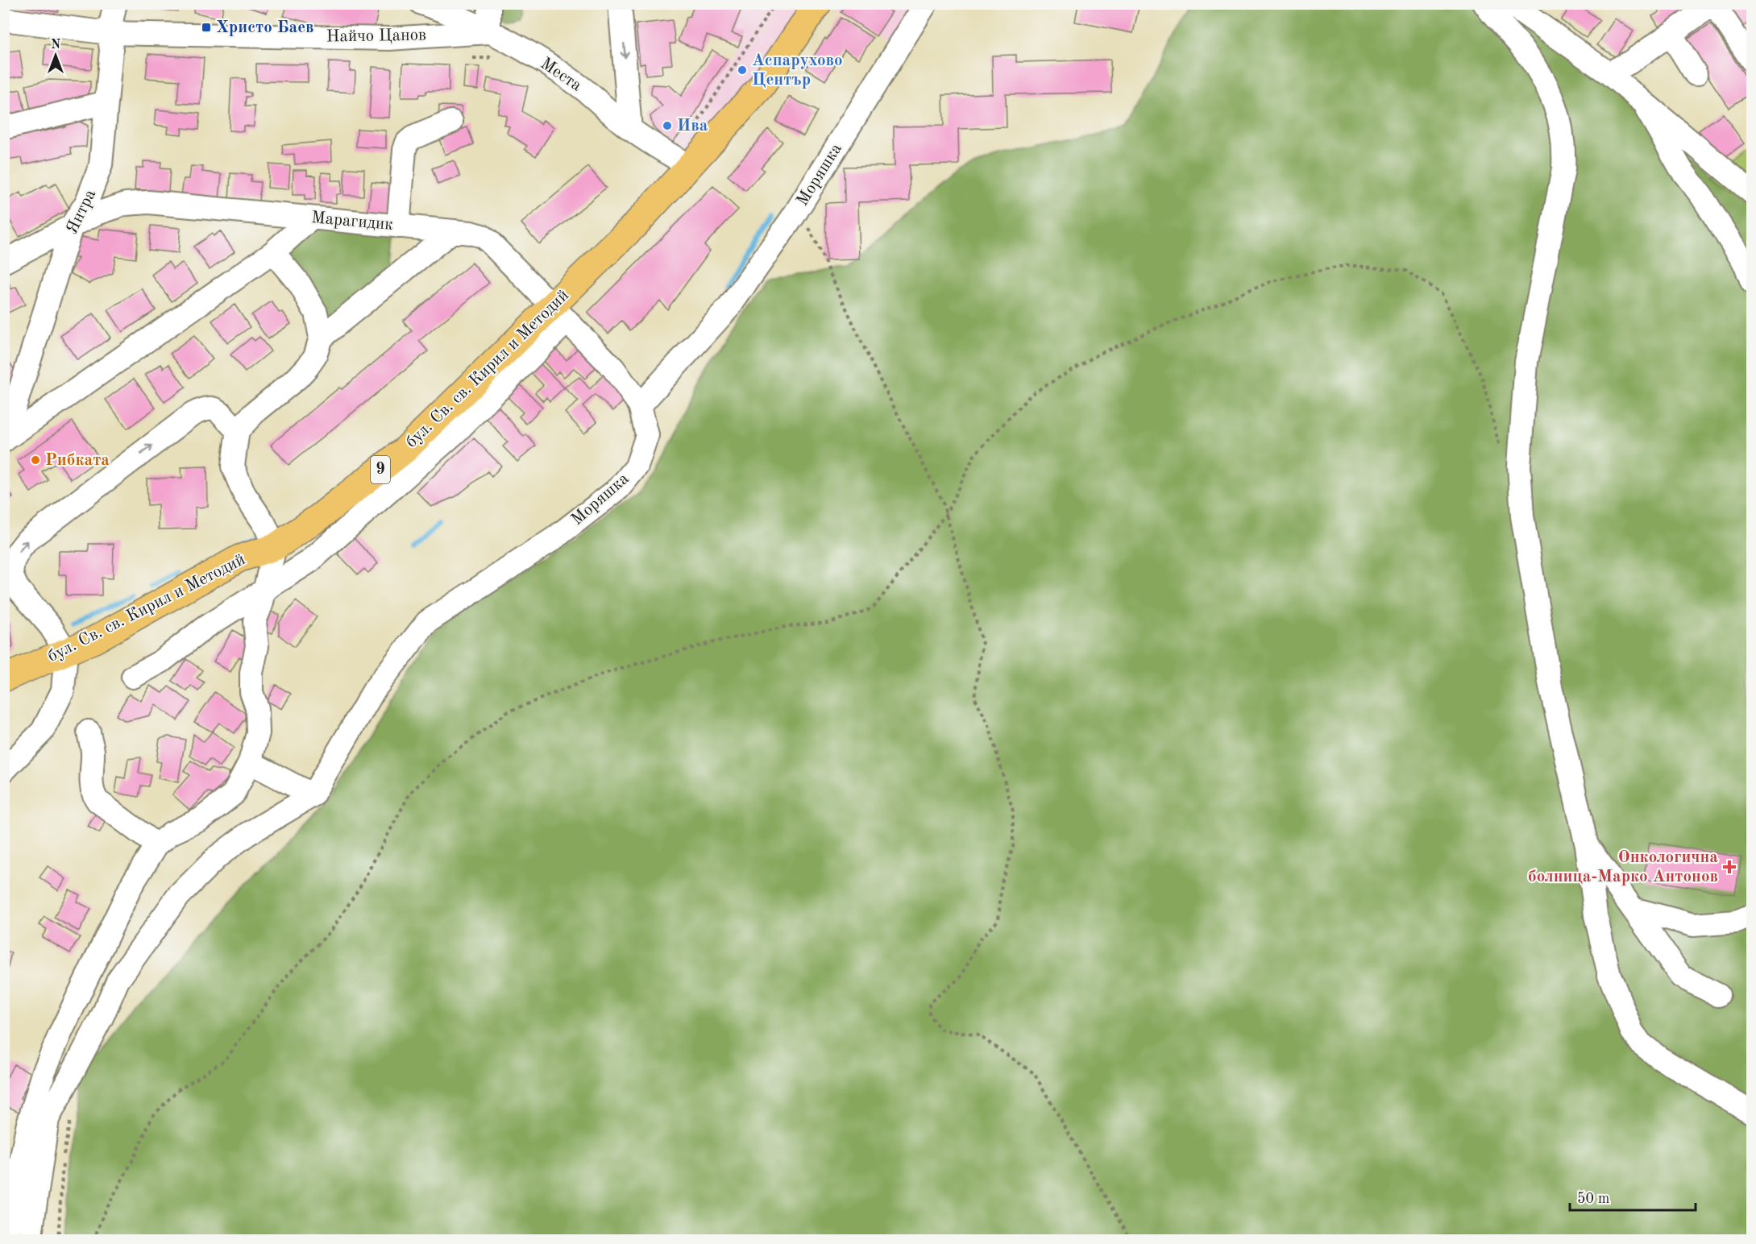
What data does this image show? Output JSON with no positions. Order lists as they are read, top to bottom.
{
  "streets": {
    "main road": ["бул. Св. св. Кирил и Методий", "9"],
    "street": [
      "Найчо Цанов",
      "Места",
      "Моряшка",
      "Янтра",
      "Марагидик"
    ]
  },
  "crossings": [
    ["Найчо Цанов", "Места"],
    ["Найчо Цанов", "Янтра"],
    ["Места", "бул. Св. св. Кирил и Методий"],
    ["Моряшка", "Марагидик"],
    ["Янтра", "Марагидик"],
    ["Марагидик", "бул. Св. св. Кирил и Методий"]
  ],
  "places": {
    "transit": ["Христо Баев"],
    "other": ["Аспарухово Център", "Ива", "Рибката"],
    "health": ["Онкологична болница-Марко Антонов"]
  },
  "scale_bar": "50 m",
  "north": "top"
}
